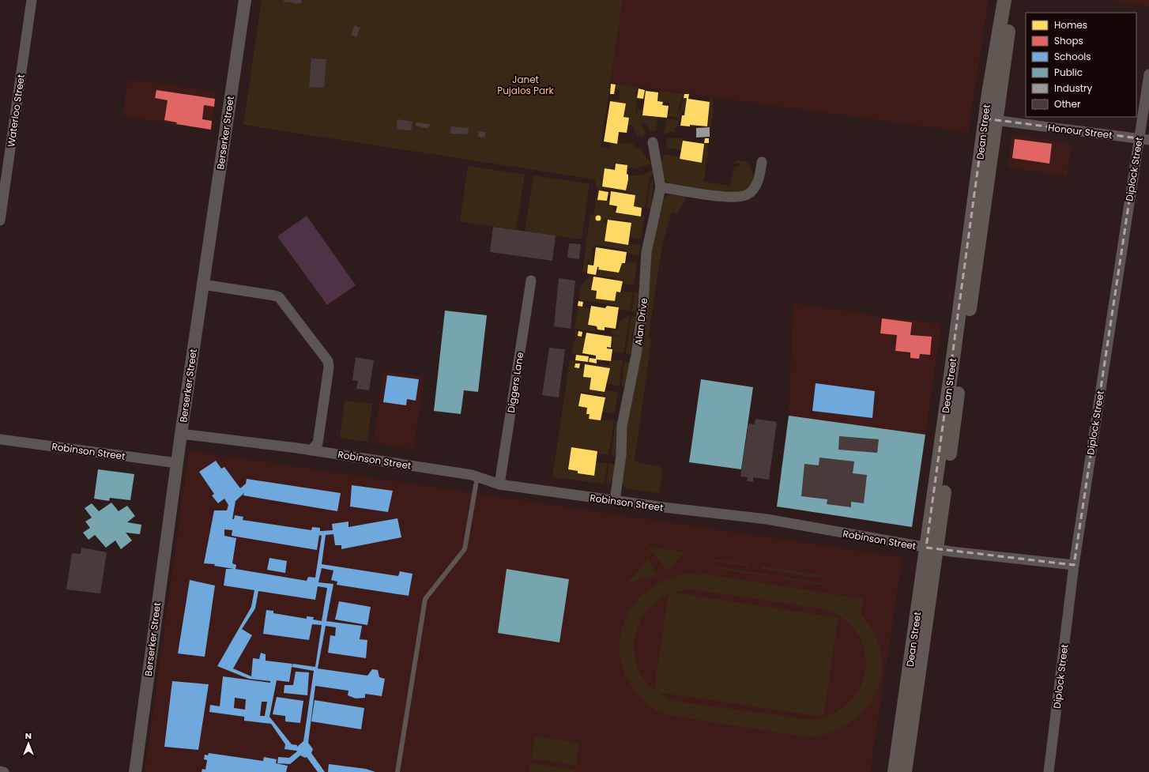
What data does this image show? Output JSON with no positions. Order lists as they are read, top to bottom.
{
  "streets": {
    "main road": ["Dean Street"],
    "street": [
      "Waterloo Street",
      "Honour Street",
      "Berserker Street",
      "Diplock Street",
      "Alan Drive",
      "Diggers Lane",
      "Robinson Street"
    ]
  },
  "crossings": [
    ["Honour Street", "Dean Street"],
    ["Honour Street", "Diplock Street"],
    ["Dean Street", "Robinson Street"],
    ["Berserker Street", "Robinson Street"],
    ["Diplock Street", "Robinson Street"],
    ["Alan Drive", "Robinson Street"],
    ["Diggers Lane", "Robinson Street"]
  ],
  "parks": ["Janet Pujalos Park"],
  "legend": [
    "Homes",
    "Shops",
    "Schools",
    "Public",
    "Industry",
    "Other"
  ],
  "north": "top"
}
